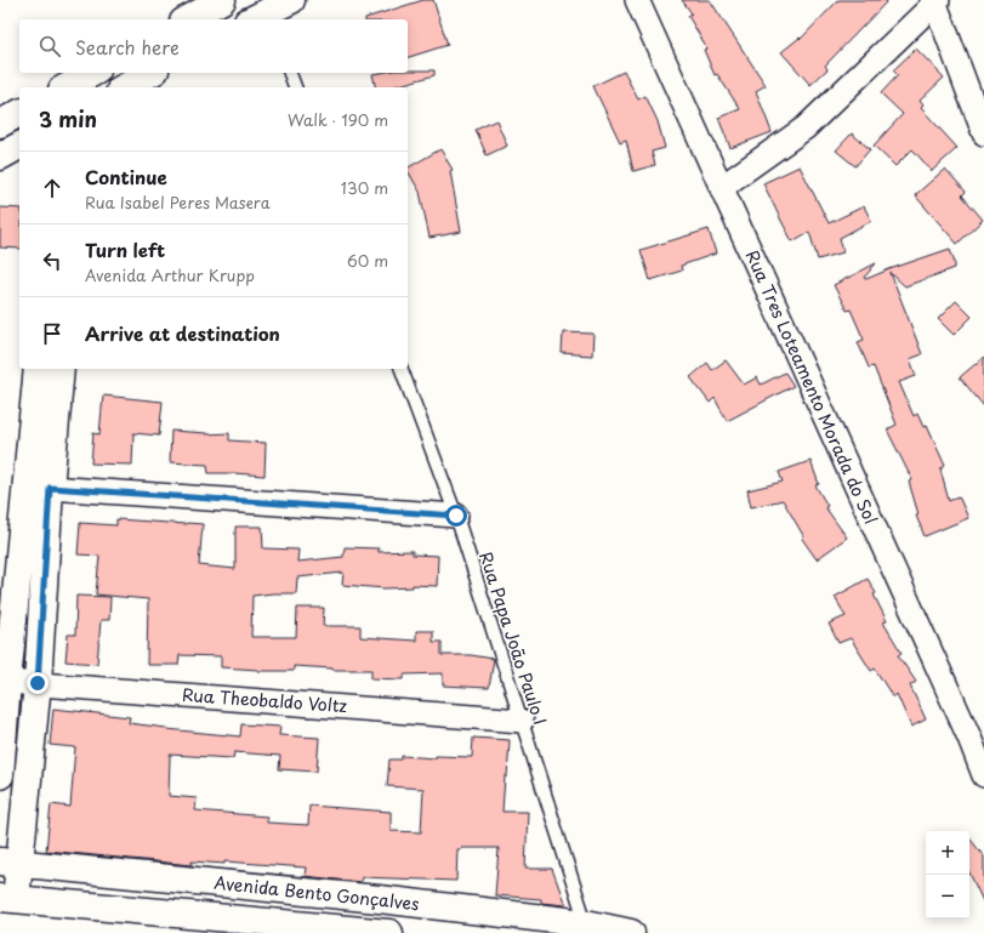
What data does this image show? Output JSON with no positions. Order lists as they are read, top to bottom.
{
  "streets": {
    "main road": ["Avenida Bento Gonçalves"],
    "street": ["Rua Tres Loteamento Morada do Sol", "Rua Theobaldo Voltz"],
    "lane": ["Rua Papa João Paulo I"]
  },
  "crossings": [
    ["Rua Papa João Paulo I", "Rua Theobaldo Voltz"],
    ["Rua Papa João Paulo I", "Avenida Bento Gonçalves"]
  ],
  "page": {
    "search": "Search here",
    "heading": ["3 min", "Walk · 190 m"],
    "list": [
      ["Continue", "Rua Isabel Peres Masera", "130 m"],
      ["Turn left", "Avenida Arthur Krupp", "60 m"],
      "Arrive at destination"
    ],
    "map_buttons": ["+", "−"]
  }
}
